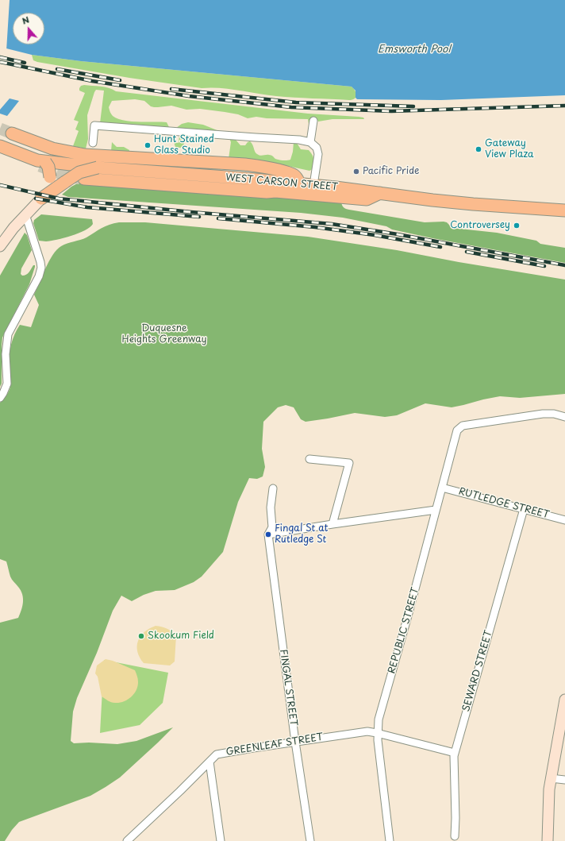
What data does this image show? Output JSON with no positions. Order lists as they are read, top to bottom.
{
  "streets": {
    "main road": ["WEST CARSON STREET"],
    "street": [
      "RUTLEDGE STREET",
      "REPUBLIC STREET",
      "SEWARD STREET",
      "FINGAL STREET",
      "GREENLEAF STREET"
    ]
  },
  "crossings": [
    ["RUTLEDGE STREET", "REPUBLIC STREET"],
    ["RUTLEDGE STREET", "SEWARD STREET"],
    ["REPUBLIC STREET", "GREENLEAF STREET"],
    ["SEWARD STREET", "GREENLEAF STREET"],
    ["FINGAL STREET", "GREENLEAF STREET"]
  ],
  "water": ["Emsworth Pool"],
  "parks": ["Duquesne Heights Greenway"],
  "places": [
    "Hunt Stained Glass Studio",
    "Gateway View Plaza",
    "Pacific Pride",
    "Controversey",
    "Fingal St at Rutledge St",
    "Skookum Field"
  ],
  "north": "top"
}
